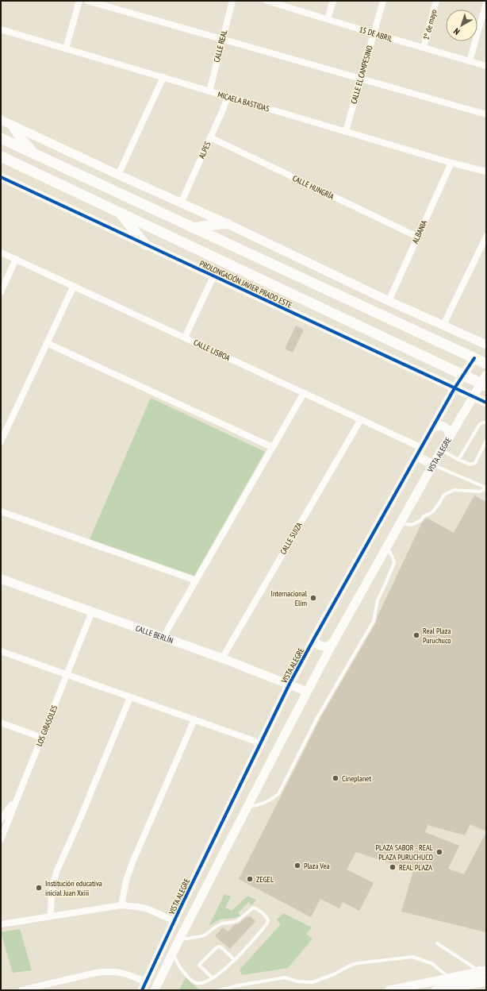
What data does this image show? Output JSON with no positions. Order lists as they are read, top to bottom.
{
  "streets": {
    "main road": ["PROLONGACIÓN JAVIER PRADO ESTE"],
    "street": [
      "1º de mayo",
      "15 DE ABRIL",
      "CALLE REAL",
      "CALLE EL CAMPESINO",
      "MICAELA BASTIDAS",
      "ALPES",
      "CALLE HUNGRÍA",
      "ALBANIA",
      "CALLE LISBOA",
      "VISTA ALEGRE",
      "CALLE SUIZA",
      "CALLE BERLÍN",
      "LOS GIRASOLES"
    ]
  },
  "crossings": [
    ["1º de mayo", "15 DE ABRIL"],
    ["15 DE ABRIL", "CALLE EL CAMPESINO"],
    ["CALLE REAL", "MICAELA BASTIDAS"],
    ["CALLE EL CAMPESINO", "MICAELA BASTIDAS"],
    ["MICAELA BASTIDAS", "ALPES"],
    ["MICAELA BASTIDAS", "ALBANIA"],
    ["ALPES", "CALLE HUNGRÍA"],
    ["CALLE HUNGRÍA", "ALBANIA"],
    ["PROLONGACIÓN JAVIER PRADO ESTE", "VISTA ALEGRE"],
    ["CALLE LISBOA", "VISTA ALEGRE"],
    ["CALLE LISBOA", "CALLE SUIZA"],
    ["VISTA ALEGRE", "CALLE BERLÍN"],
    ["CALLE SUIZA", "CALLE BERLÍN"],
    ["CALLE BERLÍN", "LOS GIRASOLES"]
  ],
  "places": [
    "Internacional Elim",
    "Real Plaza Puruchuco",
    "Cineplanet",
    "PLAZA SABOR - REAL PLAZA PURUCHUCO",
    "Plaza Vea",
    "REAL PLAZA",
    "ZEGEL",
    "Institución educativa inicial Juan Xxiii"
  ],
  "north": "bottom left"
}
